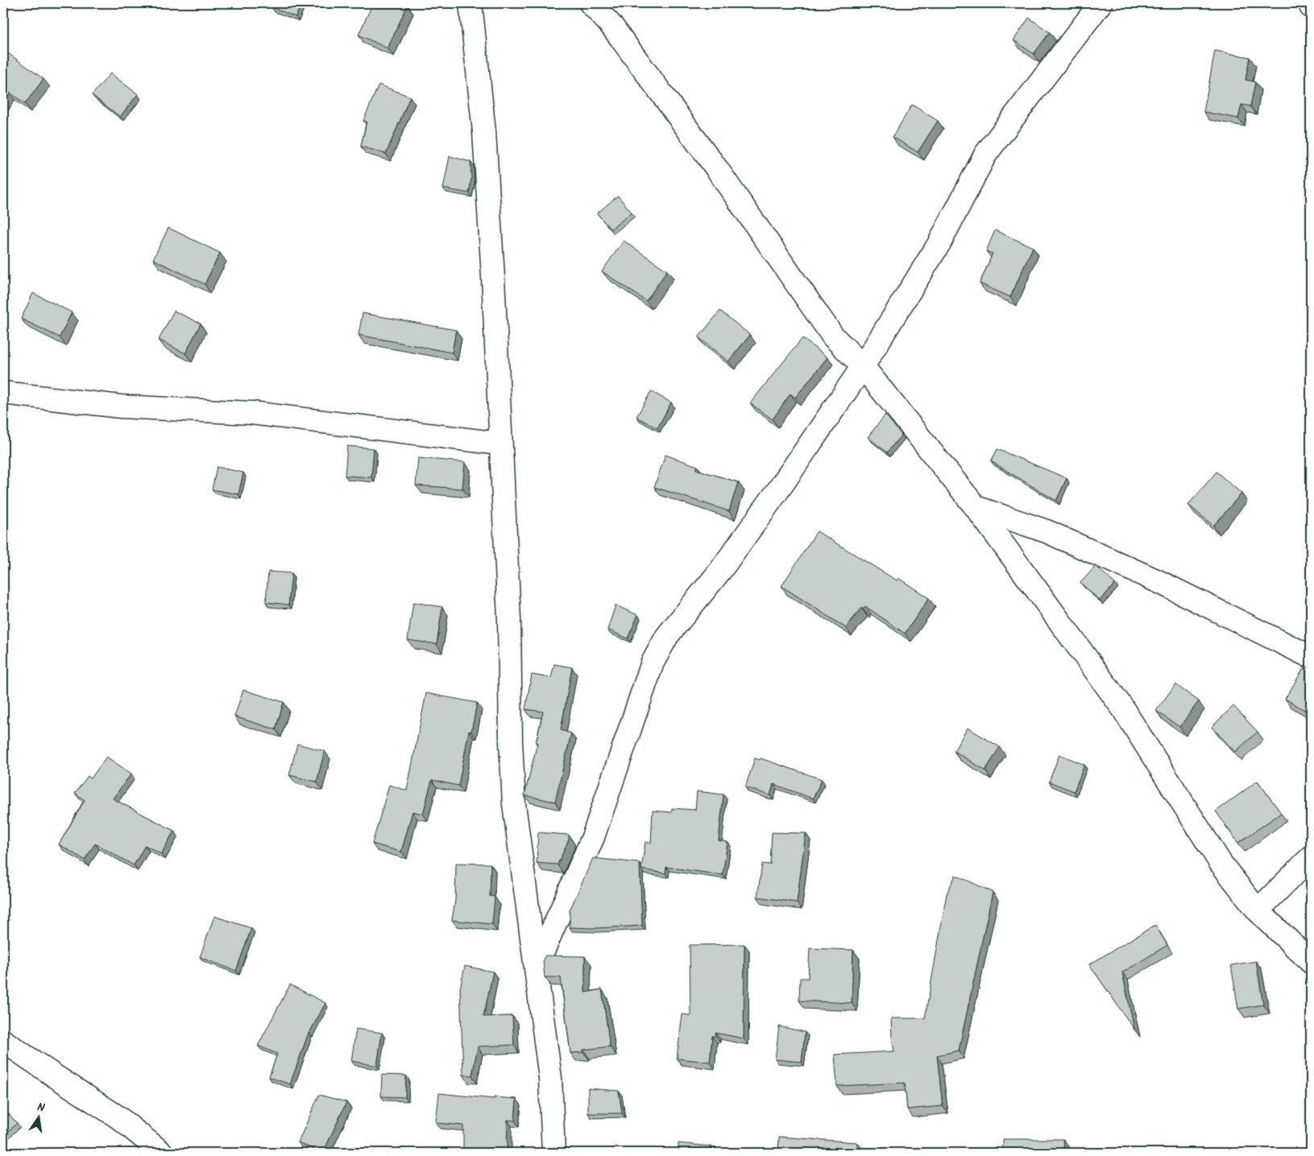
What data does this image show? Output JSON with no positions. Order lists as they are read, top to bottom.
{
  "north": "top"
}
